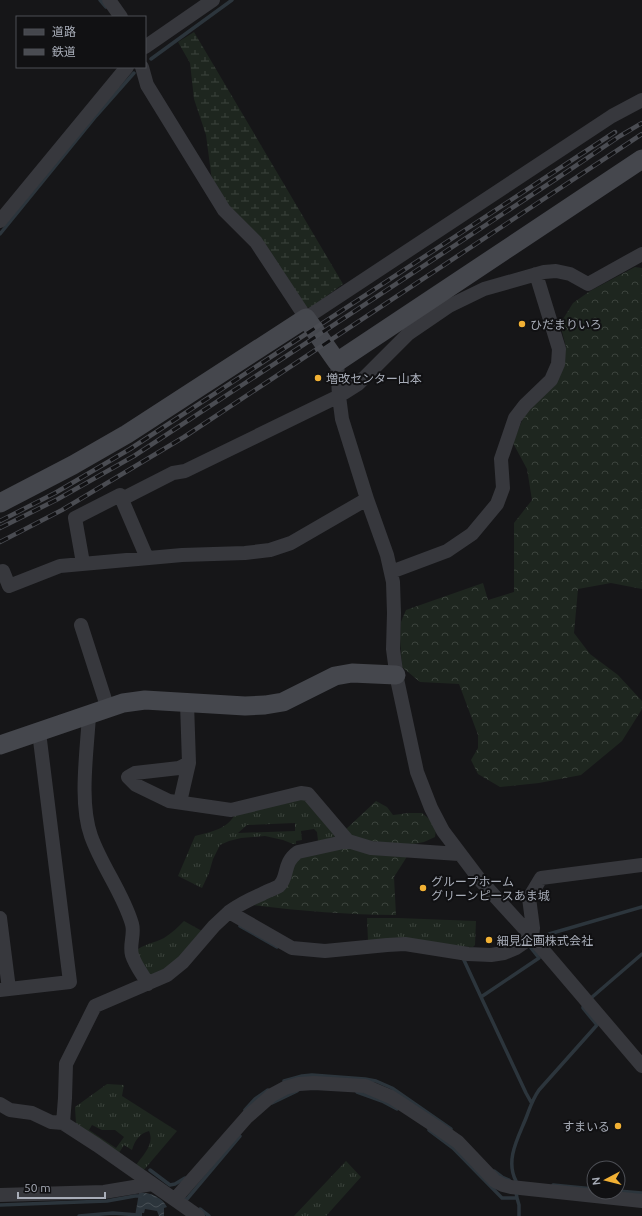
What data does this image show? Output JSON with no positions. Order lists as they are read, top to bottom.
{
  "places": [
    "ひだまりいろ",
    "増改センター山本",
    "グループホーム グリーンピースあま城",
    "細見企画株式会社",
    "すまいる"
  ],
  "legend": ["道路", "鉄道"],
  "scale_bar": "50 m",
  "north": "left"
}
